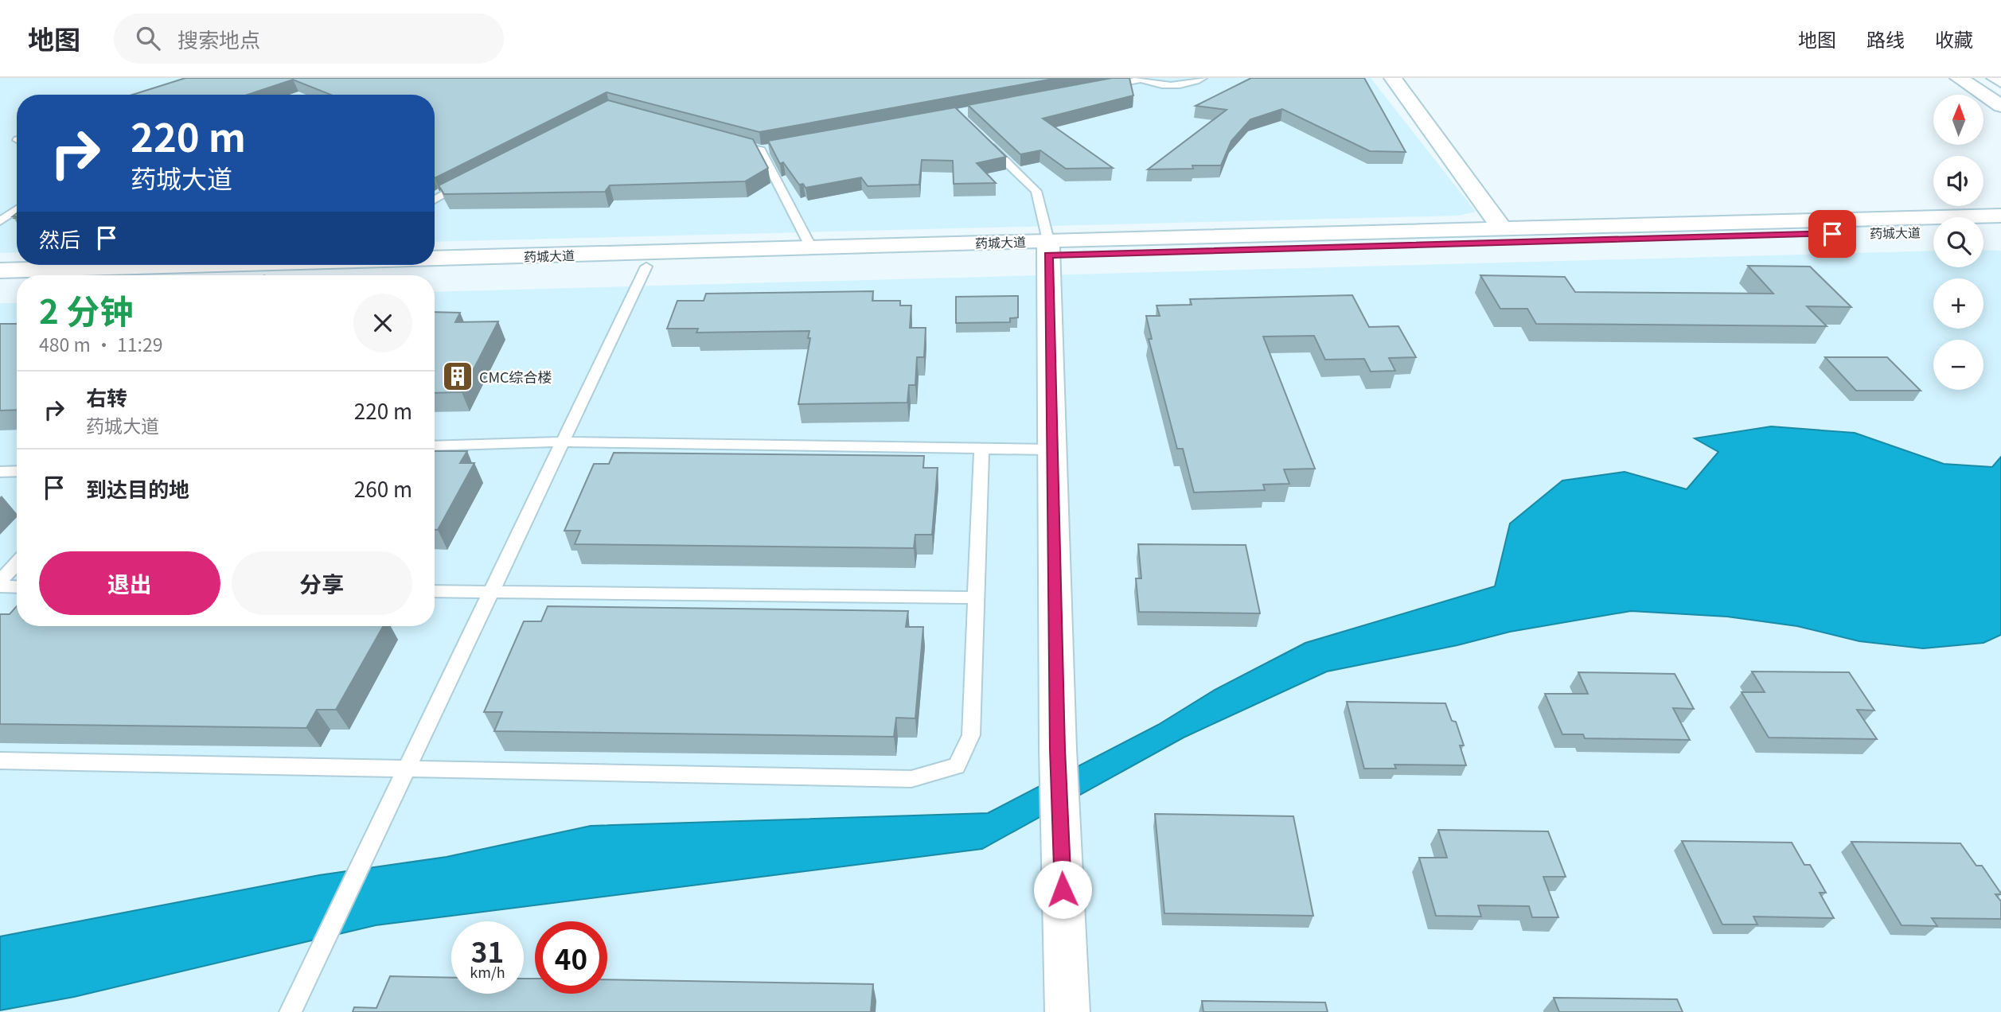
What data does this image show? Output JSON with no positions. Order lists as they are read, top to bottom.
{
  "streets": {
    "main road": ["药城大道"]
  },
  "places": {
    "building": ["CMC综合楼"]
  },
  "north": "top",
  "page": {
    "header": "地图",
    "search": "搜索地点",
    "nav": ["地图", "路线", "收藏"],
    "map_buttons": ["+", "−"],
    "turn": ["220 m", "药城大道"],
    "then": "然后",
    "heading": ["2 分钟", "480 m · 11:29"],
    "list": [
      {
        "name": "右转",
        "note": "药城大道",
        "value": "220 m"
      },
      {
        "name": "到达目的地",
        "value": "260 m"
      }
    ],
    "buttons": ["退出", "分享"],
    "speed": "31 km/h",
    "limit": "40"
  }
}
